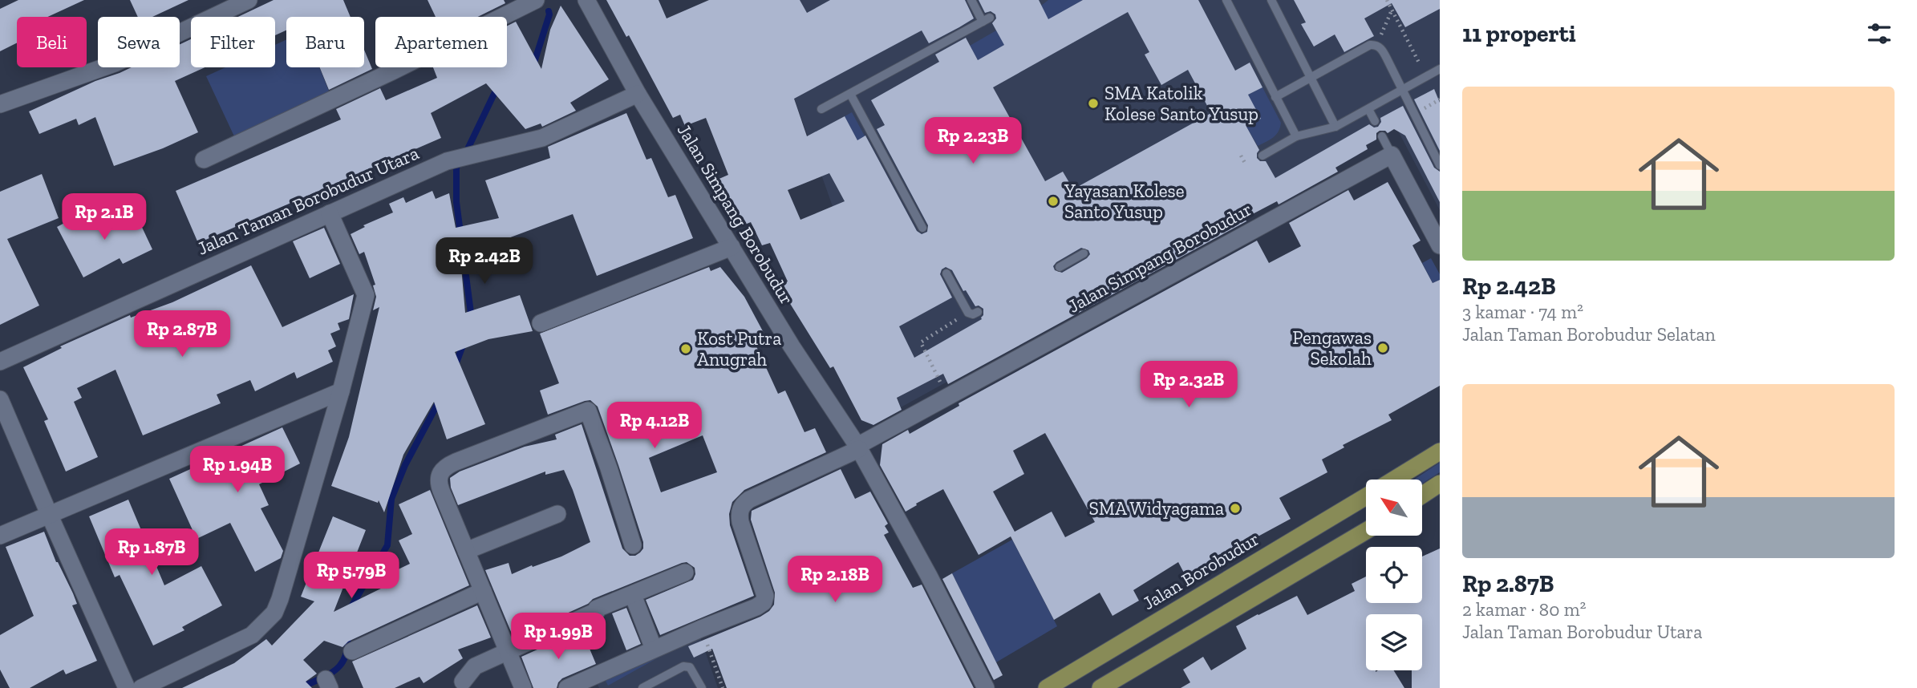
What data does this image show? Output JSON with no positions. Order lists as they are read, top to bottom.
{
  "streets": {
    "main road": ["Jalan Borobudur"],
    "street": ["Jalan Taman Borobudur Utara", "Jalan Simpang Borobudur"]
  },
  "crossings": [
    ["Jalan Taman Borobudur Utara", "Jalan Simpang Borobudur"]
  ],
  "places": [
    "SMA Katolik Kolese Santo Yusup",
    "Yayasan Kolese Santo Yusup",
    "Pengawas Sekolah",
    "Kost Putra Anugrah",
    "SMA Widyagama"
  ],
  "north": "top left",
  "page": {
    "heading": "11 properti",
    "chip": [
      "Beli",
      "Sewa",
      "Filter",
      "Baru",
      "Apartemen"
    ],
    "list": [
      {
        "name": "Rp 2.42B",
        "note": "3 kamar · 74 m² · Jalan Taman Borobudur Selatan"
      },
      {
        "name": "Rp 2.87B",
        "note": "2 kamar · 80 m² · Jalan Taman Borobudur Utara"
      }
    ],
    "price": [
      "Rp 2.23B",
      "Rp 2.1B",
      "Rp 2.42B",
      "Rp 2.87B",
      "Rp 2.32B",
      "Rp 4.12B",
      "Rp 1.94B",
      "Rp 1.87B",
      "Rp 5.79B",
      "Rp 2.18B",
      "Rp 1.99B"
    ]
  }
}
